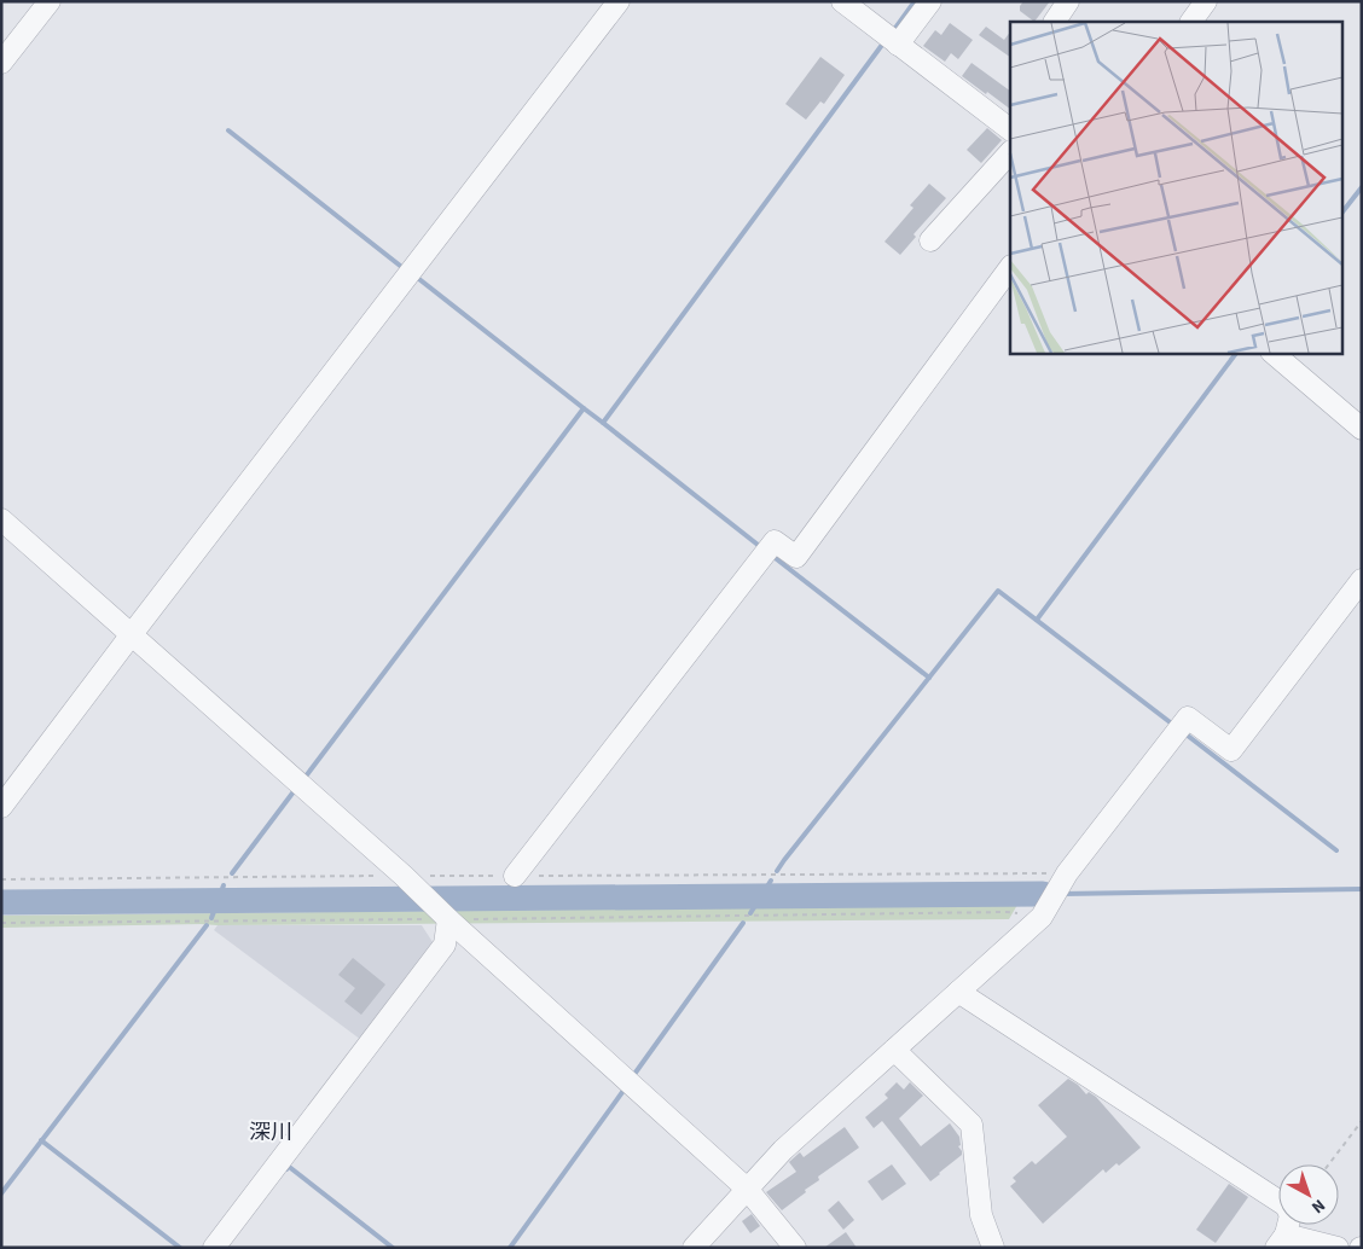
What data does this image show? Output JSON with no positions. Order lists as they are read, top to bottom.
{
  "districts": ["深川"],
  "north": "bottom right"
}
